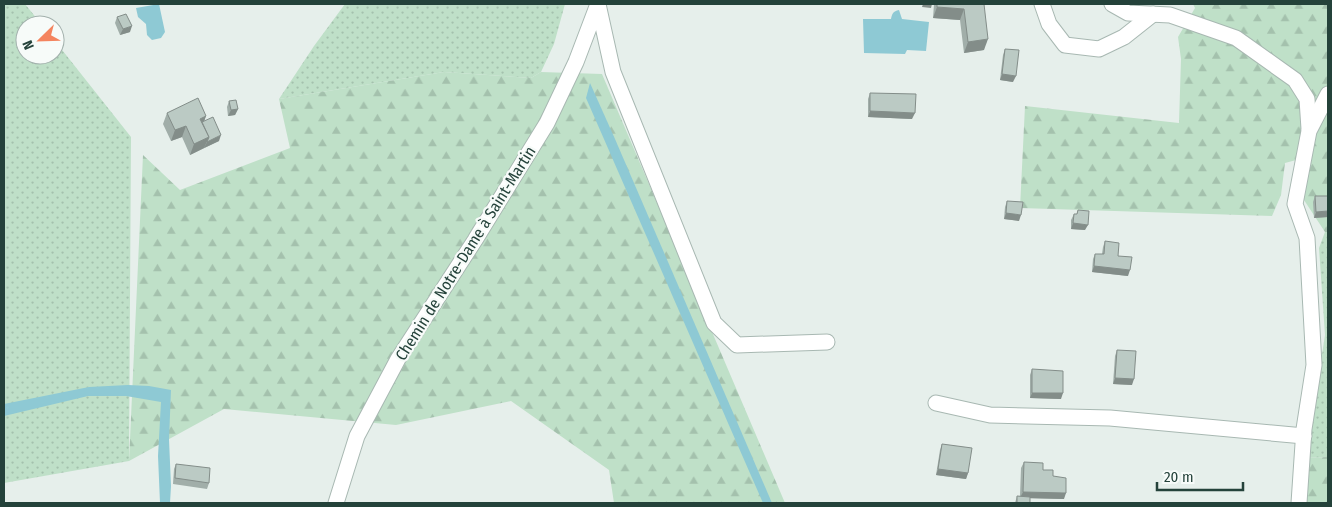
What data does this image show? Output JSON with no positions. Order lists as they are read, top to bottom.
{
  "streets": {
    "street": ["Chemin de Notre-Dame à Saint-Martin"]
  },
  "scale_bar": "20 m",
  "north": "bottom left"
}
